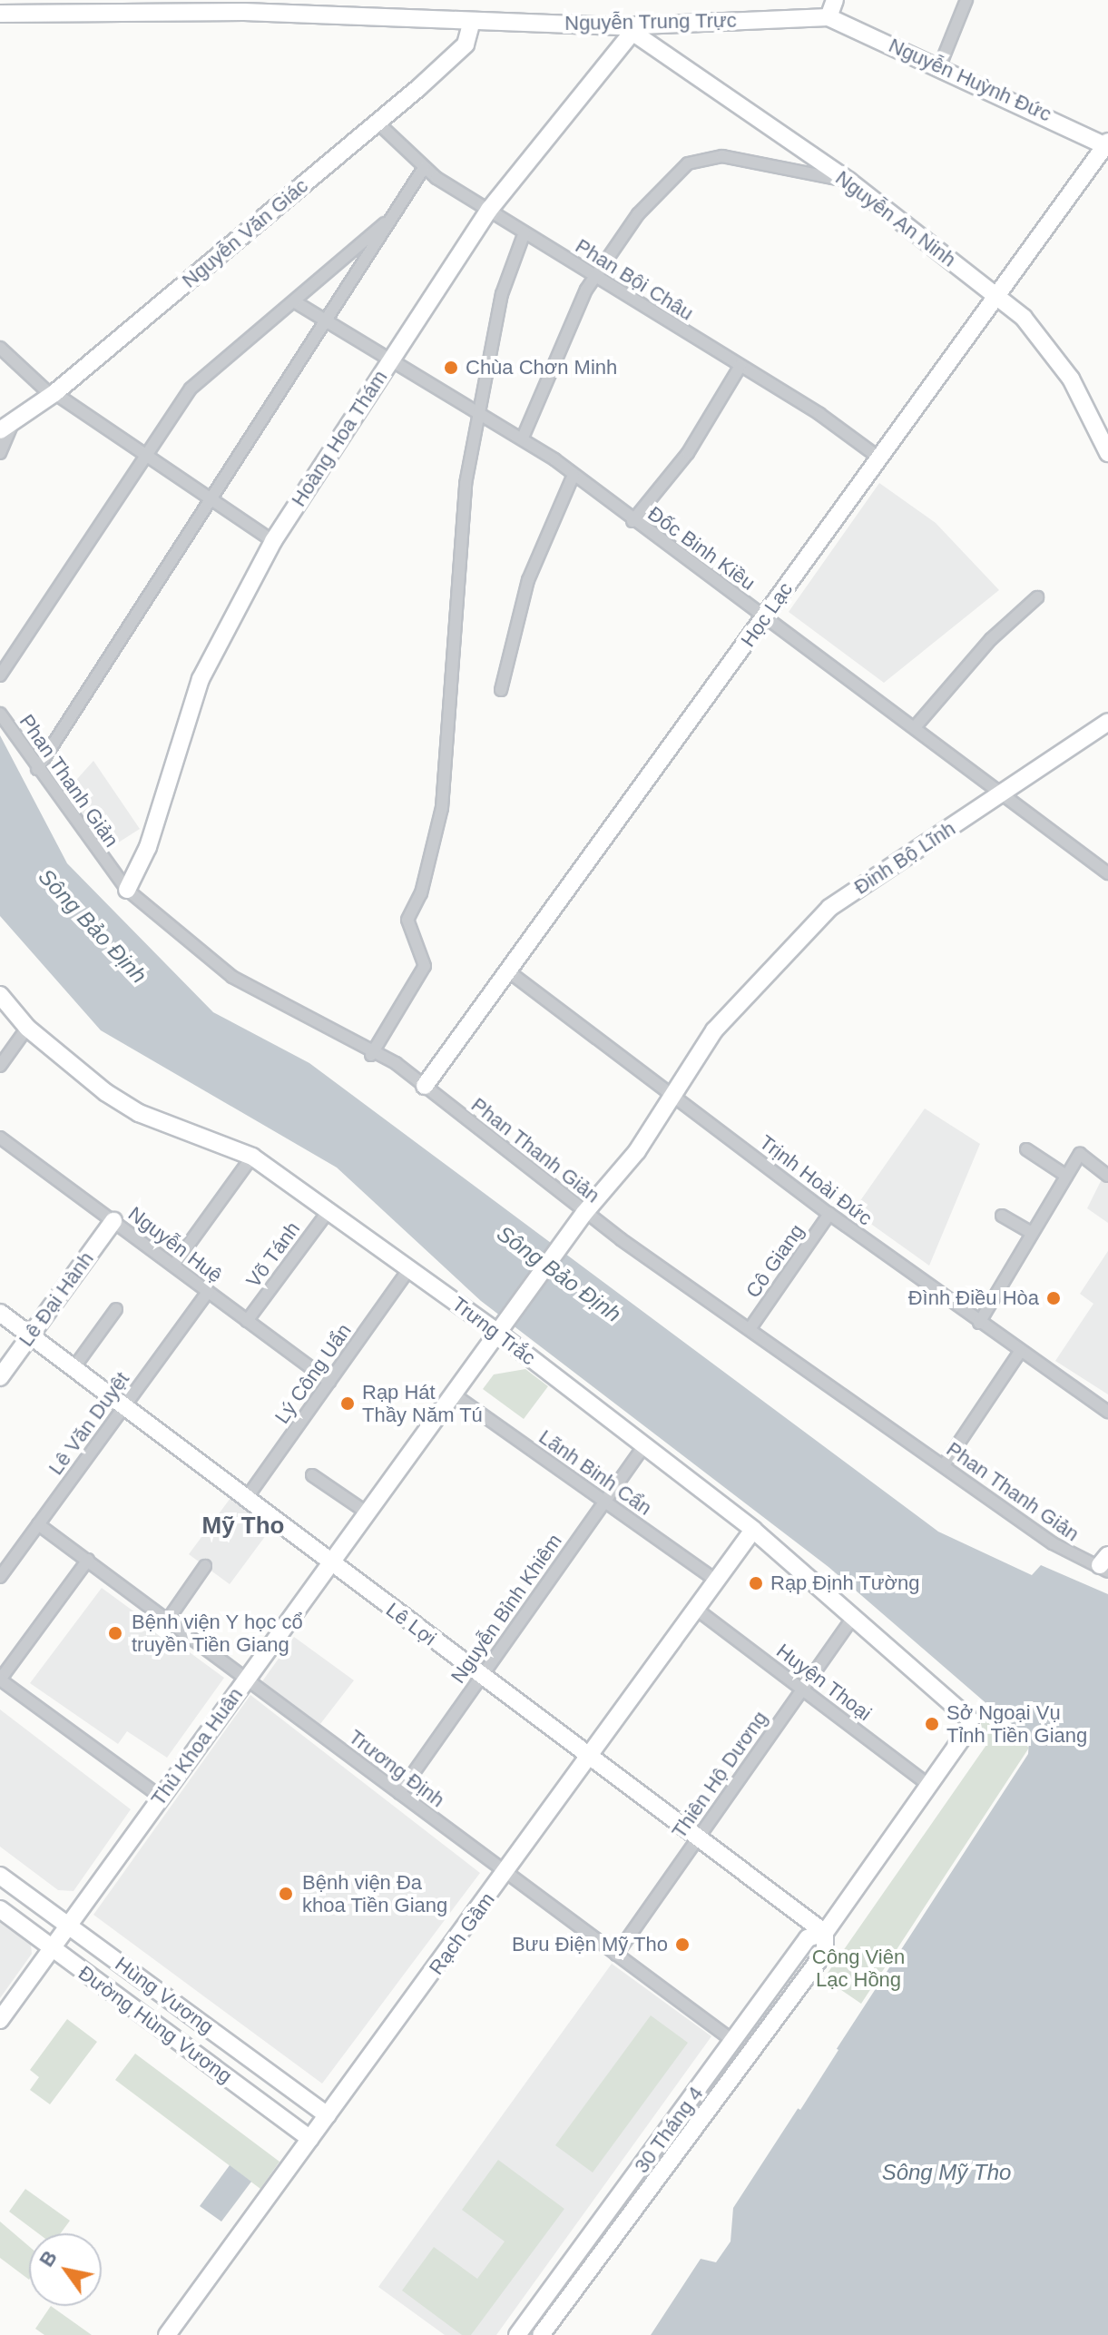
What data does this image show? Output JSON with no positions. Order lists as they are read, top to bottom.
{
  "streets": {
    "main road": [
      "Nguyễn Trung Trực",
      "Nguyễn Huỳnh Đức",
      "Nguyễn An Ninh",
      "Nguyễn Văn Giác",
      "Hoàng Hoa Thám",
      "Học Lạc",
      "Đinh Bộ Lĩnh",
      "Lê Đại Hành",
      "Trưng Trắc",
      "Lê Lợi",
      "Thủ Khoa Huân",
      "Rạch Gầm",
      "Hùng Vương",
      "Đường Hùng Vương",
      "30 Tháng 4"
    ],
    "street": [
      "Phan Bội Châu",
      "Đốc Binh Kiều",
      "Phan Thanh Giản",
      "Trịnh Hoài Đức",
      "Nguyễn Huệ",
      "Võ Tánh",
      "Cô Giang",
      "Lý Công Uẩn",
      "Lê Văn Duyệt",
      "Lãnh Binh Cẩn",
      "Nguyễn Bỉnh Khiêm",
      "Huyện Thoại",
      "Trương Định",
      "Thiên Hộ Dương"
    ]
  },
  "crossings": [
    ["Nguyễn Trung Trực", "Nguyễn Huỳnh Đức"],
    ["Nguyễn Trung Trực", "Nguyễn An Ninh"],
    ["Nguyễn Trung Trực", "Nguyễn Văn Giác"],
    ["Nguyễn Trung Trực", "Hoàng Hoa Thám"],
    ["Nguyễn Huỳnh Đức", "Học Lạc"],
    ["Nguyễn An Ninh", "Hoàng Hoa Thám"],
    ["Nguyễn An Ninh", "Học Lạc"],
    ["Nguyễn Văn Giác", "Phan Bội Châu"],
    ["Phan Bội Châu", "Hoàng Hoa Thám"],
    ["Phan Bội Châu", "Học Lạc"],
    ["Hoàng Hoa Thám", "Đốc Binh Kiều"],
    ["Hoàng Hoa Thám", "Phan Thanh Giản"],
    ["Đốc Binh Kiều", "Học Lạc"],
    ["Đốc Binh Kiều", "Đinh Bộ Lĩnh"],
    ["Học Lạc", "Phan Thanh Giản"],
    ["Học Lạc", "Trịnh Hoài Đức"],
    ["Phan Thanh Giản", "Đinh Bộ Lĩnh"],
    ["Phan Thanh Giản", "Cô Giang"],
    ["Đinh Bộ Lĩnh", "Trịnh Hoài Đức"],
    ["Đinh Bộ Lĩnh", "Trưng Trắc"],
    ["Đinh Bộ Lĩnh", "Thủ Khoa Huân"],
    ["Trịnh Hoài Đức", "Cô Giang"],
    ["Nguyễn Huệ", "Võ Tánh"],
    ["Nguyễn Huệ", "Lê Đại Hành"],
    ["Nguyễn Huệ", "Lý Công Uẩn"],
    ["Nguyễn Huệ", "Lê Văn Duyệt"],
    ["Võ Tánh", "Trưng Trắc"],
    ["Lê Đại Hành", "Lê Lợi"],
    ["Trưng Trắc", "Lý Công Uẩn"],
    ["Trưng Trắc", "Nguyễn Bỉnh Khiêm"],
    ["Trưng Trắc", "Thủ Khoa Huân"],
    ["Trưng Trắc", "Thiên Hộ Dương"],
    ["Trưng Trắc", "Rạch Gầm"],
    ["Trưng Trắc", "30 Tháng 4"],
    ["Lý Công Uẩn", "Lê Lợi"],
    ["Lê Văn Duyệt", "Lê Lợi"],
    ["Lê Văn Duyệt", "Trương Định"],
    ["Lãnh Binh Cẩn", "Nguyễn Bỉnh Khiêm"],
    ["Lãnh Binh Cẩn", "Thủ Khoa Huân"],
    ["Lãnh Binh Cẩn", "Rạch Gầm"],
    ["Nguyễn Bỉnh Khiêm", "Lê Lợi"],
    ["Nguyễn Bỉnh Khiêm", "Trương Định"],
    ["Lê Lợi", "Thủ Khoa Huân"],
    ["Lê Lợi", "Thiên Hộ Dương"],
    ["Lê Lợi", "Rạch Gầm"],
    ["Lê Lợi", "30 Tháng 4"],
    ["Huyện Thoại", "Thiên Hộ Dương"],
    ["Huyện Thoại", "Rạch Gầm"],
    ["Huyện Thoại", "30 Tháng 4"],
    ["Thủ Khoa Huân", "Trương Định"],
    ["Thủ Khoa Huân", "Hùng Vương"],
    ["Thủ Khoa Huân", "Đường Hùng Vương"],
    ["Trương Định", "Thiên Hộ Dương"],
    ["Trương Định", "Rạch Gầm"],
    ["Trương Định", "30 Tháng 4"],
    ["Rạch Gầm", "Hùng Vương"],
    ["Rạch Gầm", "Đường Hùng Vương"]
  ],
  "districts": ["Mỹ Tho"],
  "water": ["Sông Bảo Định", "Sông Mỹ Tho"],
  "parks": ["Công Viên Lạc Hồng"],
  "places": [
    "Chùa Chơn Minh",
    "Đình Điều Hòa",
    "Rạp Hát Thầy Năm Tú",
    "Rạp Định Tường",
    "Bệnh viện Y học cổ truyền Tiền Giang",
    "Sở Ngoại Vụ Tỉnh Tiền Giang",
    "Bệnh viện Đa khoa Tiền Giang",
    "Bưu Điện Mỹ Tho"
  ],
  "north": "top left"
}
